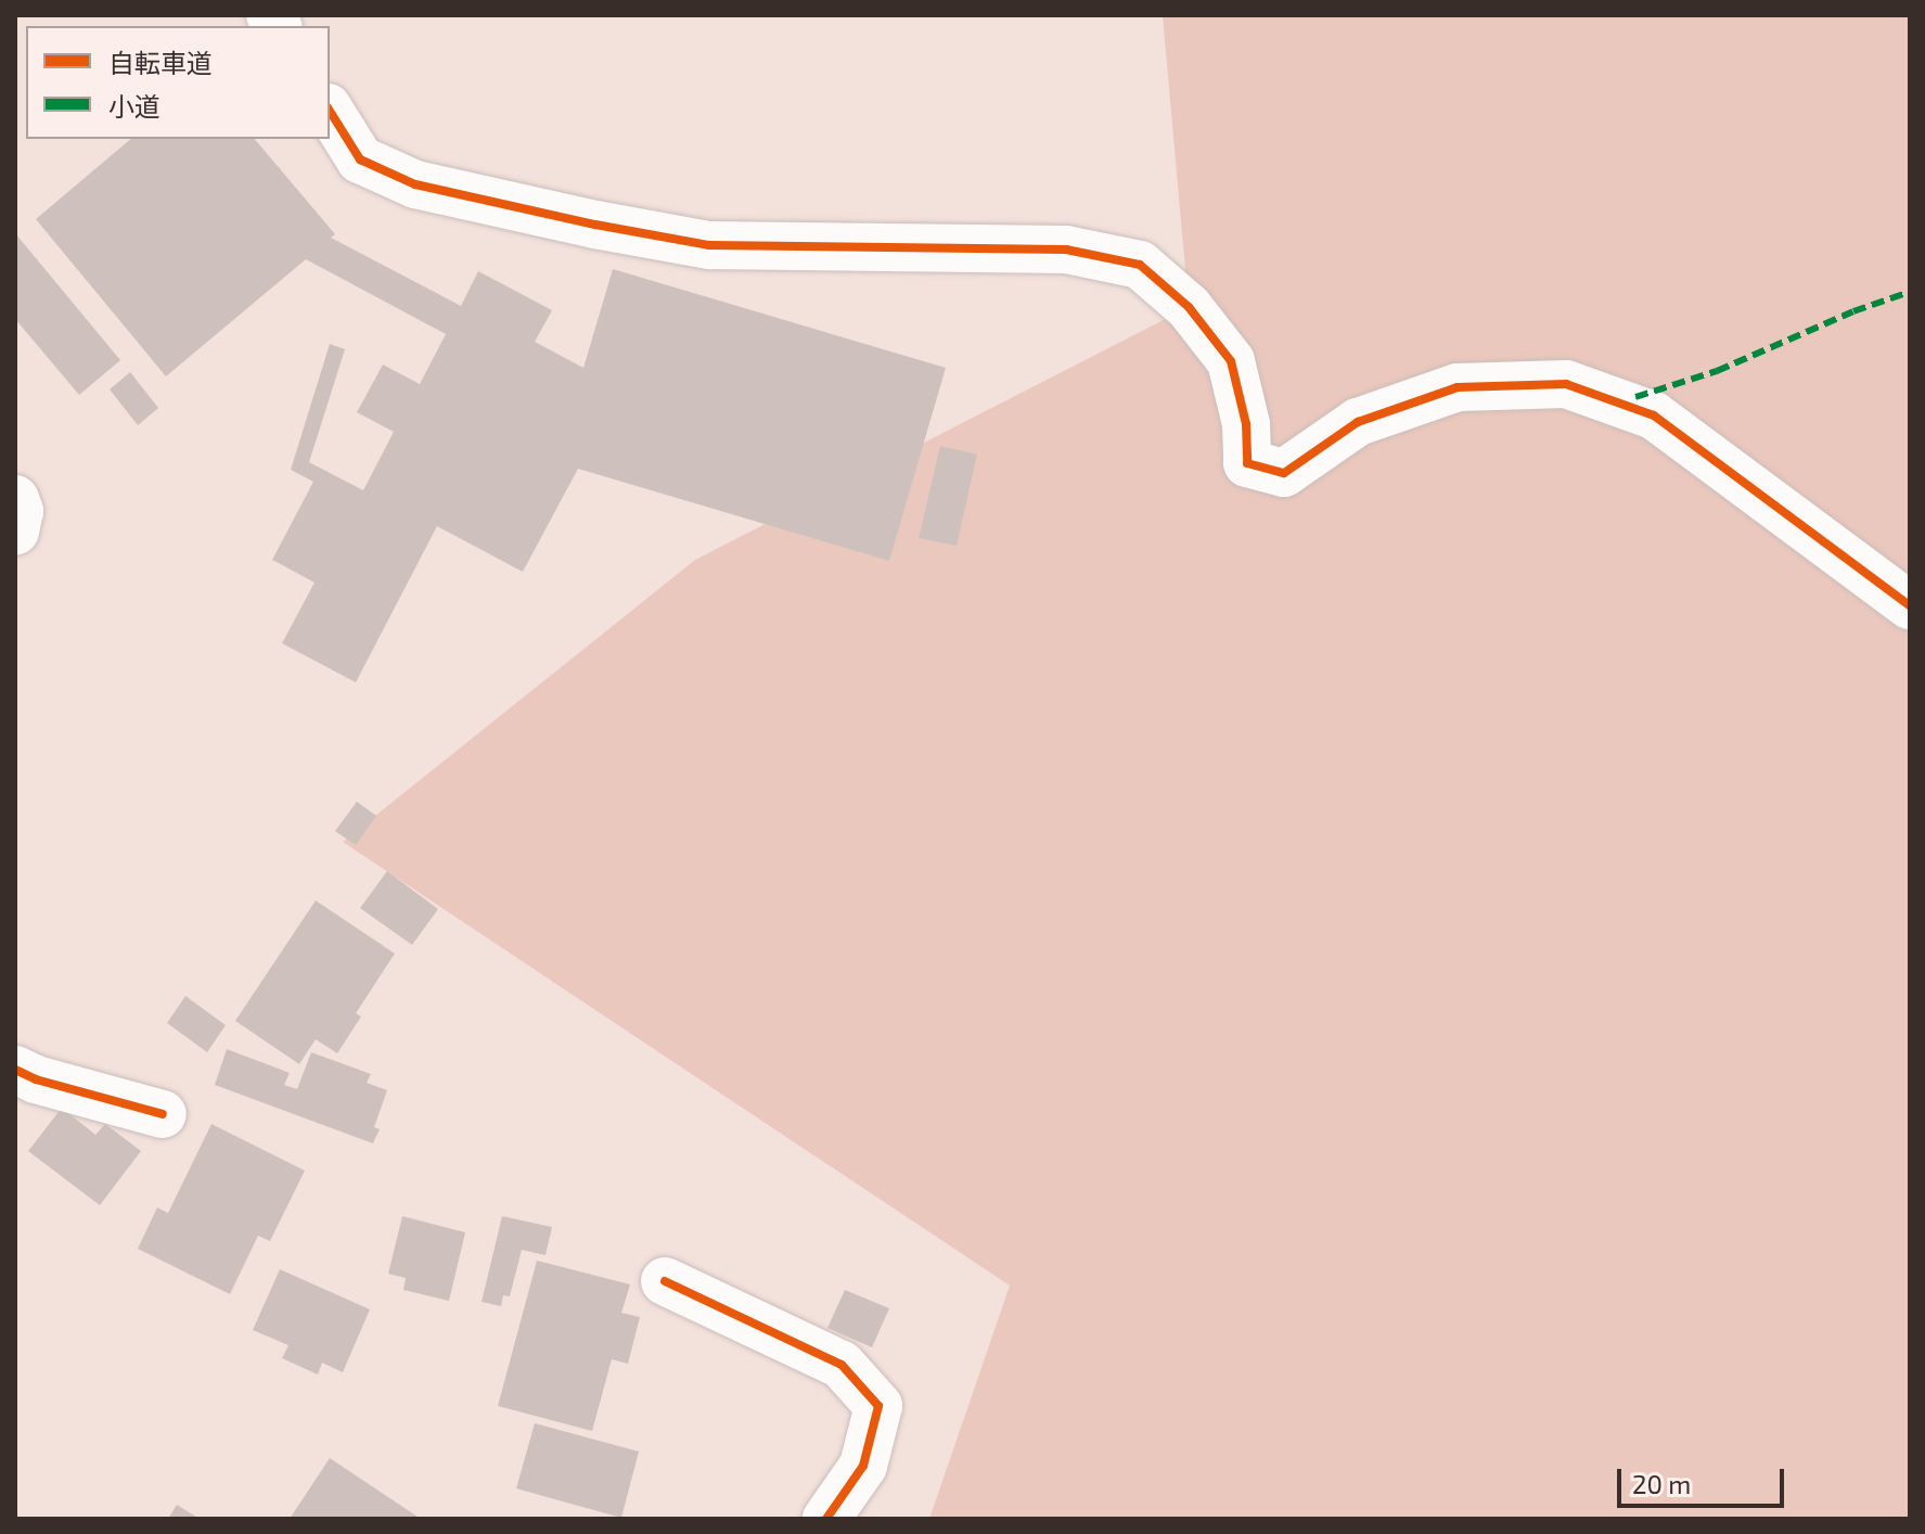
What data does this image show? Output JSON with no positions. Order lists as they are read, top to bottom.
{
  "legend": ["自転車道", "小道"],
  "scale_bar": "20 m"
}
